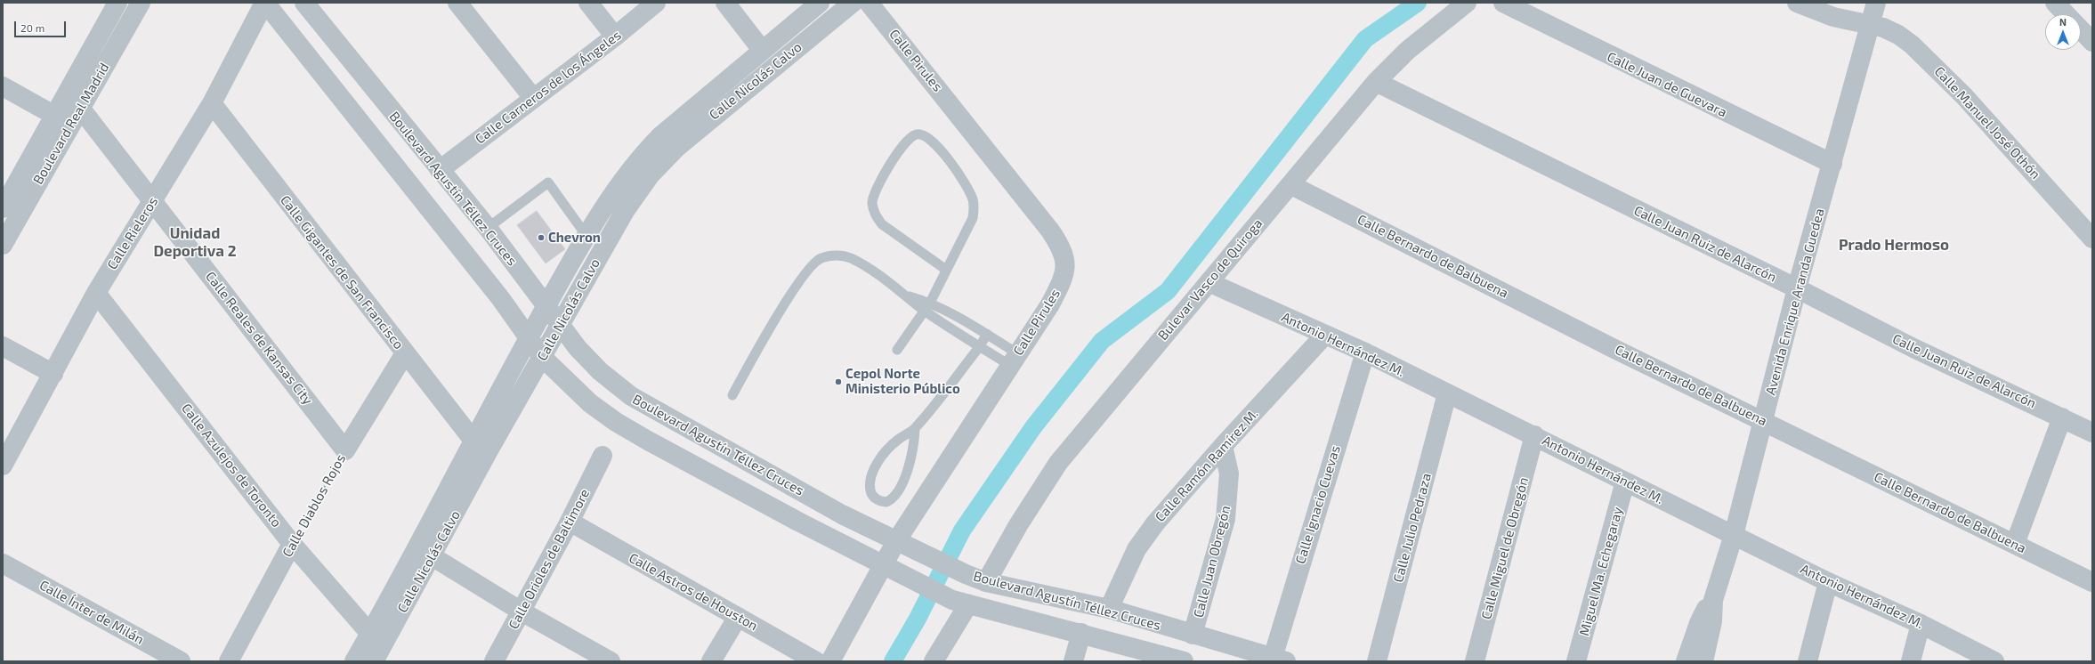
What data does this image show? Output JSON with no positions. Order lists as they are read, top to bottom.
{
  "streets": {
    "street": [
      "Calle Pirules",
      "Calle Nicolás Calvo",
      "Calle Juan de Guevara",
      "Calle Carneros de los Ángeles",
      "Calle Manuel José Othón",
      "Boulevard Real Madrid",
      "Boulevard Agustín Téllez Cruces",
      "Calle Rieleros",
      "Calle Juan Ruiz de Alarcón",
      "Calle Bernardo de Balbuena",
      "Calle Gigantes de San Francisco",
      "Bulevar Vasco de Quiroga",
      "Avenida Enrique Aranda Guedea",
      "Calle Reales de Kansas City",
      "Antonio Hernández M.",
      "Calle Azulejos de Toronto",
      "Calle Ramón Ramírez M.",
      "Calle Ignacio Cuevas",
      "Calle Diablos Rojos",
      "Calle Julio Pedraza",
      "Calle Miguel de Obregón",
      "Calle Orioles de Baltimore",
      "Calle Juan Obregón",
      "Miguel Ma. Echegaray",
      "Calle Astros de Houston",
      "Calle Ínter de Milán"
    ]
  },
  "crossings": [
    ["Calle Pirules", "Boulevard Agustín Téllez Cruces"],
    ["Calle Nicolás Calvo", "Boulevard Agustín Téllez Cruces"],
    ["Calle Nicolás Calvo", "Calle Gigantes de San Francisco"],
    ["Calle Nicolás Calvo", "Calle Azulejos de Toronto"],
    ["Calle Juan de Guevara", "Avenida Enrique Aranda Guedea"],
    ["Calle Carneros de los Ángeles", "Boulevard Agustín Téllez Cruces"],
    ["Calle Manuel José Othón", "Avenida Enrique Aranda Guedea"],
    ["Boulevard Real Madrid", "Calle Reales de Kansas City"],
    ["Boulevard Agustín Téllez Cruces", "Calle Rieleros"],
    ["Boulevard Agustín Téllez Cruces", "Bulevar Vasco de Quiroga"],
    ["Boulevard Agustín Téllez Cruces", "Calle Ramón Ramírez M."],
    ["Boulevard Agustín Téllez Cruces", "Calle Ignacio Cuevas"],
    ["Boulevard Agustín Téllez Cruces", "Calle Juan Obregón"],
    ["Calle Rieleros", "Calle Gigantes de San Francisco"],
    ["Calle Rieleros", "Calle Reales de Kansas City"],
    ["Calle Rieleros", "Calle Azulejos de Toronto"],
    ["Calle Juan Ruiz de Alarcón", "Bulevar Vasco de Quiroga"],
    ["Calle Juan Ruiz de Alarcón", "Avenida Enrique Aranda Guedea"],
    ["Calle Bernardo de Balbuena", "Bulevar Vasco de Quiroga"],
    ["Calle Bernardo de Balbuena", "Avenida Enrique Aranda Guedea"],
    ["Calle Gigantes de San Francisco", "Calle Diablos Rojos"],
    ["Bulevar Vasco de Quiroga", "Antonio Hernández M."],
    ["Avenida Enrique Aranda Guedea", "Antonio Hernández M."],
    ["Calle Reales de Kansas City", "Calle Diablos Rojos"],
    ["Antonio Hernández M.", "Calle Ramón Ramírez M."],
    ["Antonio Hernández M.", "Calle Ignacio Cuevas"],
    ["Antonio Hernández M.", "Calle Julio Pedraza"],
    ["Antonio Hernández M.", "Calle Miguel de Obregón"],
    ["Antonio Hernández M.", "Miguel Ma. Echegaray"],
    ["Calle Azulejos de Toronto", "Calle Diablos Rojos"],
    ["Calle Ramón Ramírez M.", "Calle Juan Obregón"],
    ["Calle Orioles de Baltimore", "Calle Astros de Houston"]
  ],
  "districts": ["Unidad Deportiva 2", "Prado Hermoso"],
  "places": ["Chevron", "Cepol Norte Ministerio Público"],
  "scale_bar": "20 m",
  "north": "top"
}
